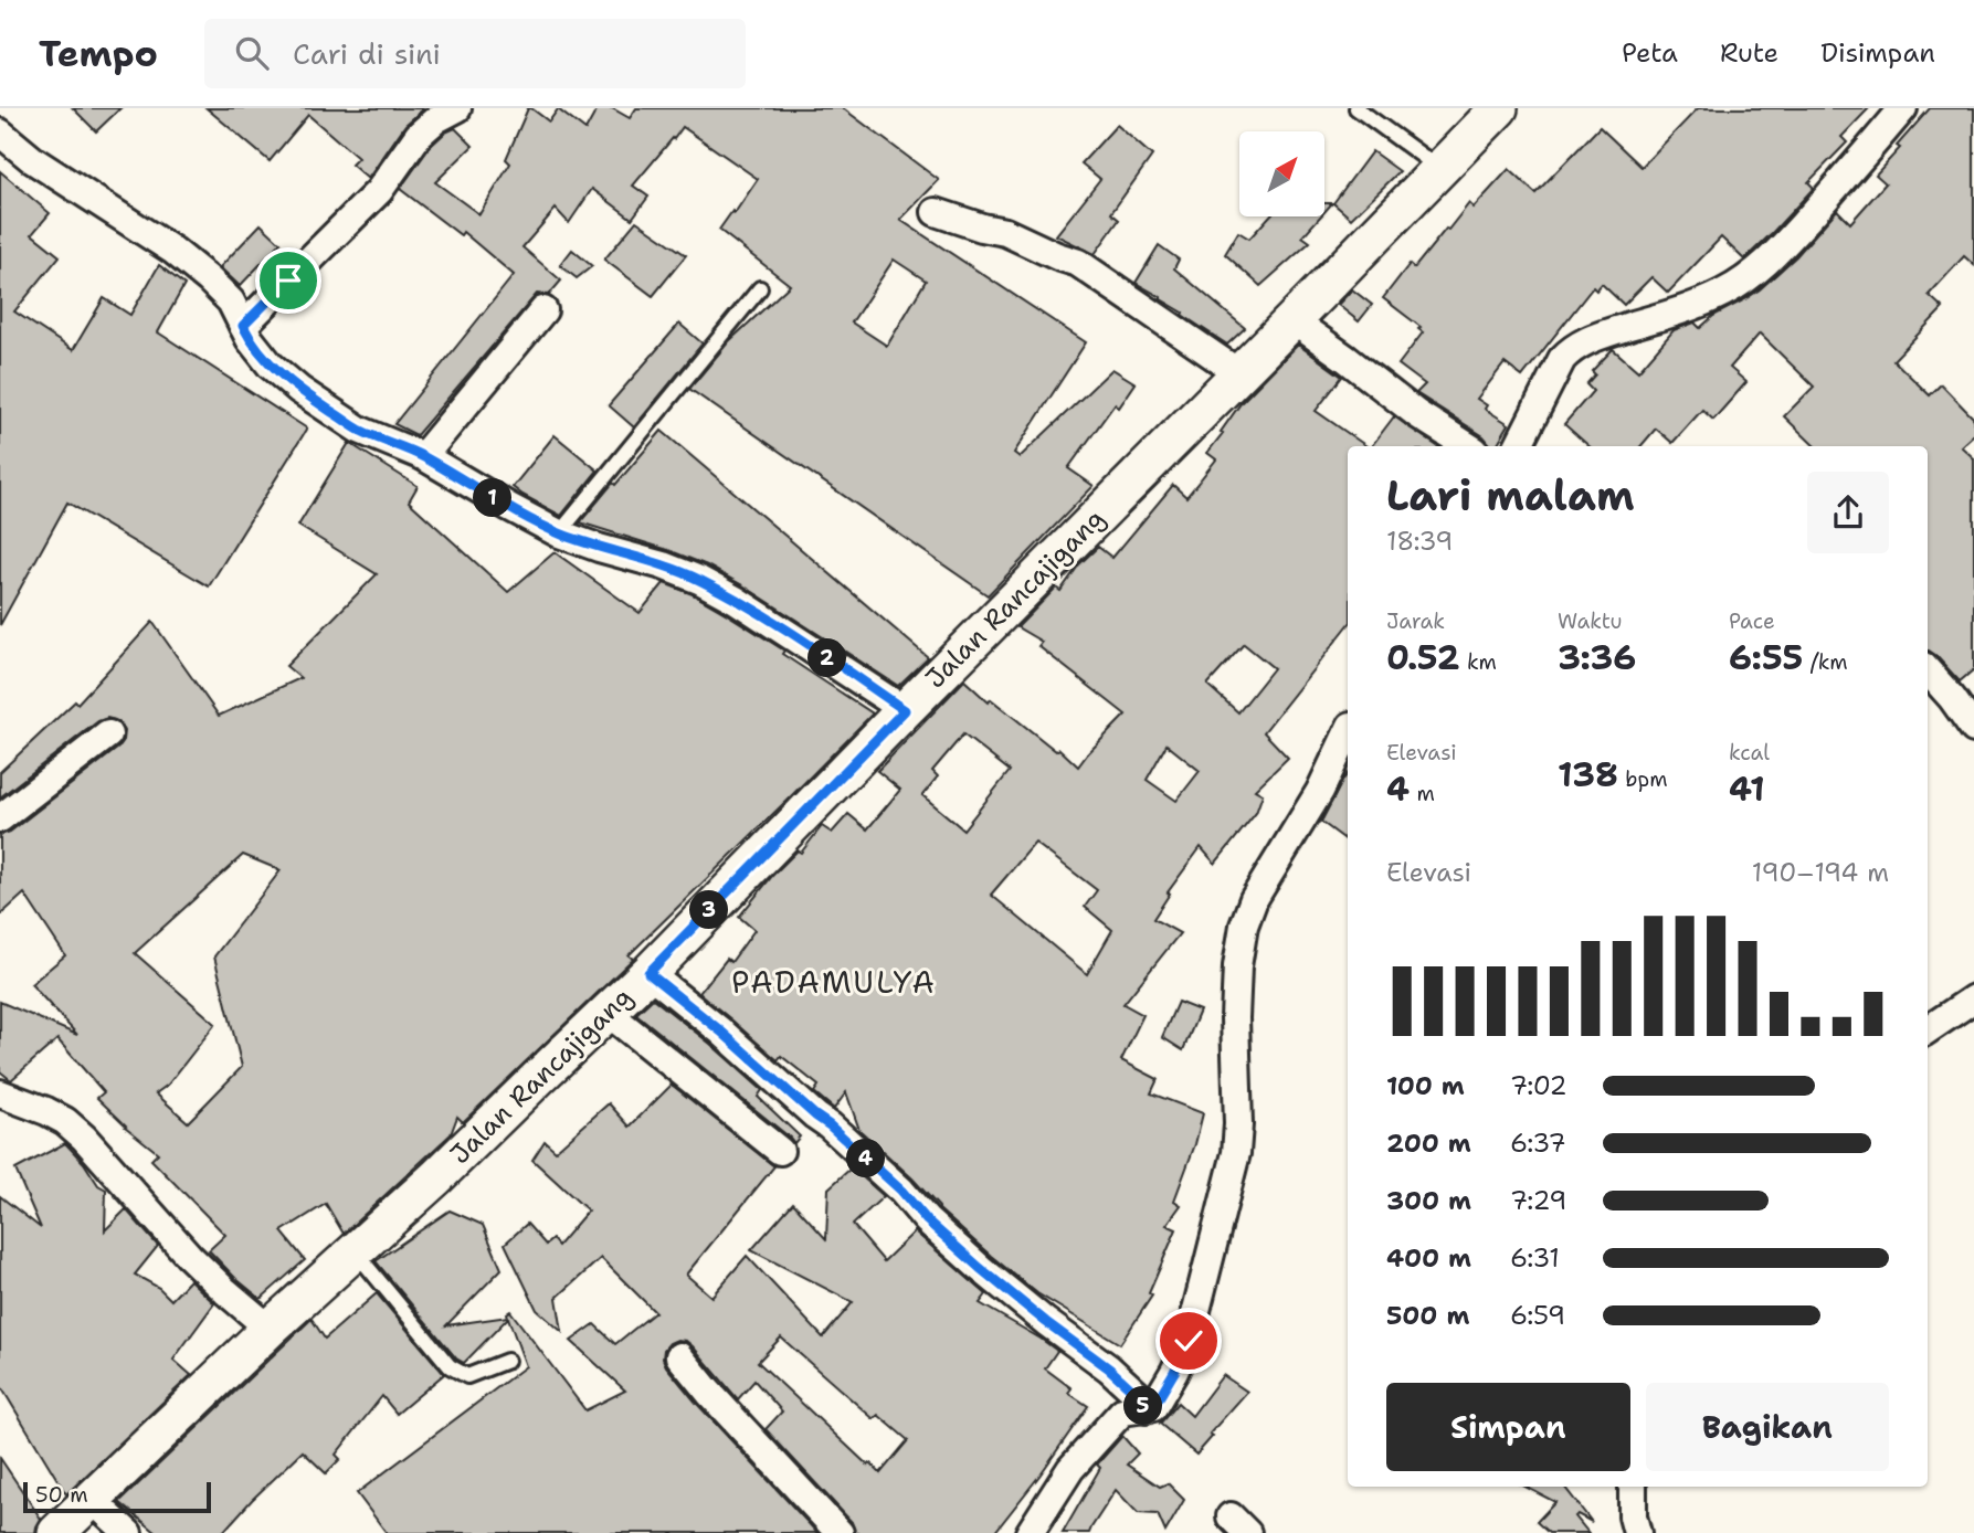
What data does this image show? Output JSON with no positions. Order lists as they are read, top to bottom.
{
  "streets": {
    "main road": ["Jalan Rancajigang"]
  },
  "districts": ["PADAMULYA"],
  "scale_bar": "50 m",
  "north": "top right",
  "page": {
    "header": "Tempo",
    "search": "Cari di sini",
    "nav": ["Peta", "Rute", "Disimpan"],
    "heading": ["Lari malam", "18:39"],
    "pins": [
      "1",
      "2",
      "3",
      "4",
      "5"
    ],
    "stats": [
      ["Jarak", "0.52 km"],
      ["Waktu", "3:36"],
      ["Pace", "6:55 /km"],
      ["Elevasi", "4 m"],
      ["138 bpm"],
      ["kcal", "41"]
    ],
    "chart": ["Elevasi", "190–194 m"],
    "list": [
      {
        "name": "100 m",
        "note": "7:02"
      },
      {
        "name": "200 m",
        "note": "6:37"
      },
      {
        "name": "300 m",
        "note": "7:29"
      },
      {
        "name": "400 m",
        "note": "6:31"
      },
      {
        "name": "500 m",
        "note": "6:59"
      }
    ],
    "buttons": ["Simpan", "Bagikan"],
    "scale": "50 m"
  }
}
